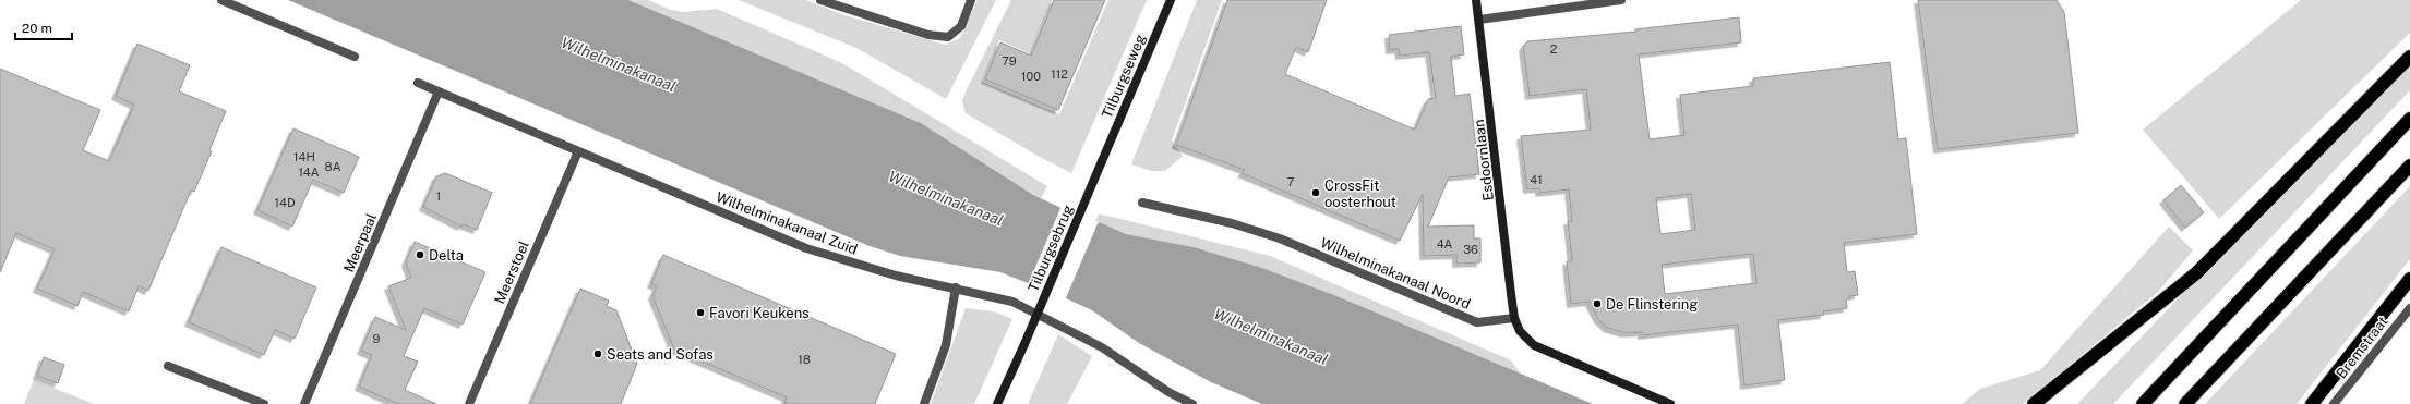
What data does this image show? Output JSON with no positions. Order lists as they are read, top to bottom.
{
  "streets": {
    "street": [
      "Tilburgseweg",
      "Esdoornlaan",
      "Wilhelminakanaal Zuid",
      "Meerpaal",
      "Tilburgsebrug",
      "Meerstoel",
      "Wilhelminakanaal Noord",
      "Bremstraat"
    ]
  },
  "crossings": [
    ["Tilburgseweg", "Tilburgsebrug"],
    ["Esdoornlaan", "Wilhelminakanaal Noord"],
    ["Wilhelminakanaal Zuid", "Meerpaal"],
    ["Wilhelminakanaal Zuid", "Meerstoel"]
  ],
  "water": ["Wilhelminakanaal"],
  "places": [
    "CrossFit oosterhout",
    "Delta",
    "De Flinstering",
    "Favori Keukens",
    "Seats and Sofas"
  ],
  "house_numbers": [
    "2",
    "79",
    "112",
    "100",
    "14H",
    "8A",
    "14A",
    "41",
    "7",
    "1",
    "14D",
    "4A",
    "36",
    "9",
    "18"
  ],
  "scale_bar": "20 m"
}
